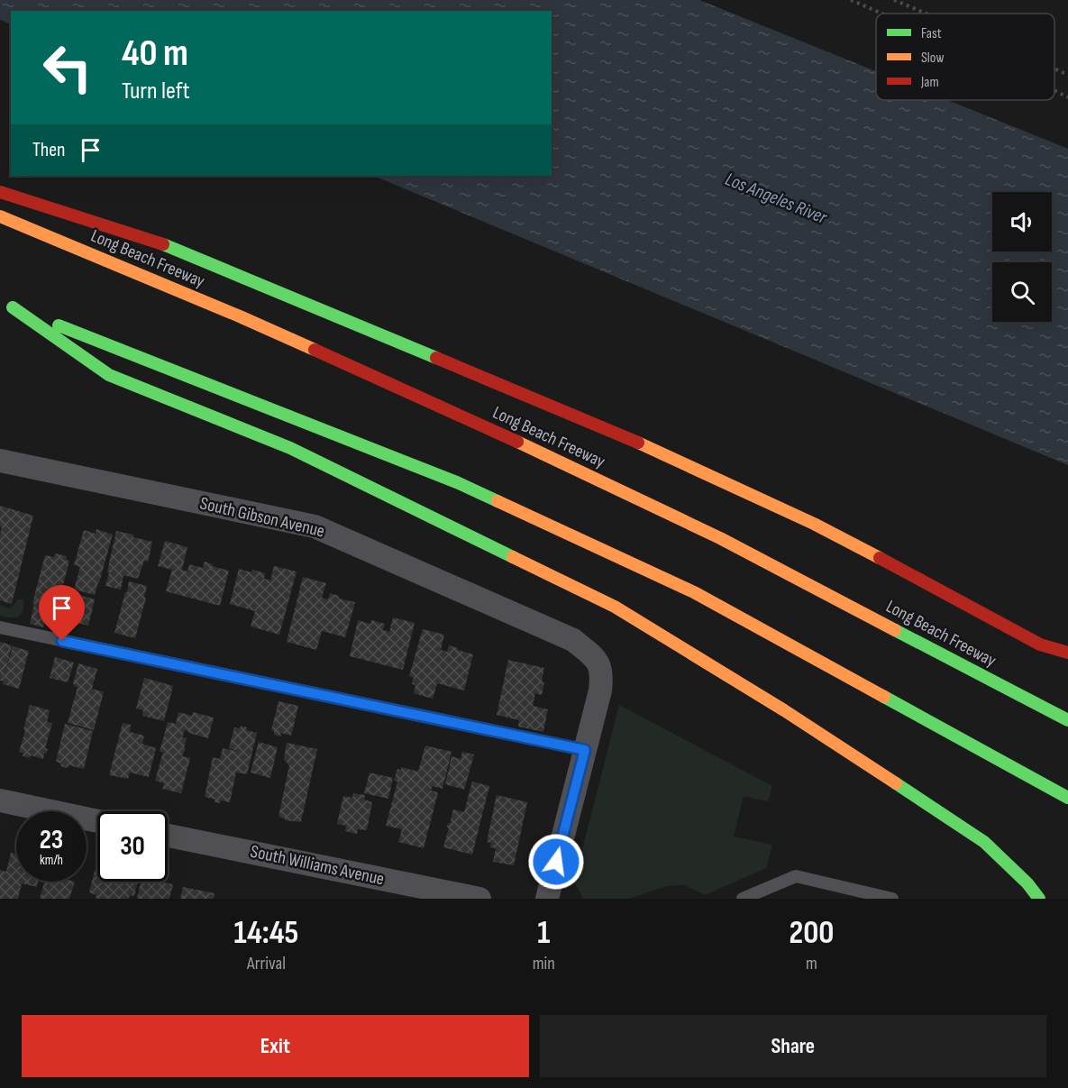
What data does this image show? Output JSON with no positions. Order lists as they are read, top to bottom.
{
  "streets": {
    "highway": ["Long Beach Freeway"],
    "street": ["South Gibson Avenue", "South Williams Avenue"]
  },
  "water": ["Los Angeles River"],
  "legend": ["Fast", "Slow", "Jam"],
  "page": {
    "turn": ["40 m", "Turn left"],
    "then": "Then",
    "speed": "23 km/h",
    "limit": "30",
    "eta": [
      "14:45",
      "Arrival",
      "1",
      "min",
      "200",
      "m"
    ],
    "buttons": ["Exit", "Share"]
  }
}
